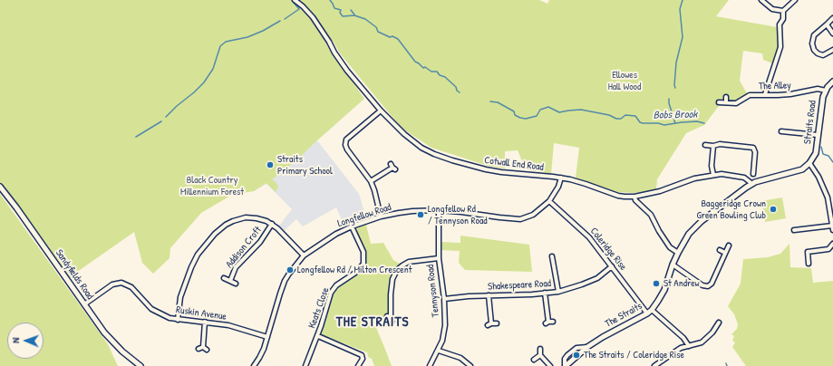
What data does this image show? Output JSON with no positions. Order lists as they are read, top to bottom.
{
  "streets": {
    "street": [
      "The Alley",
      "Straits Road",
      "Cotwall End Road",
      "Longfellow Road",
      "Addison Croft",
      "Coleridge Rise",
      "Sandyfields Road",
      "Shakespeare Road",
      "Tennyson Road",
      "Keats Close",
      "Ruskin Avenue",
      "The Straits"
    ]
  },
  "crossings": [
    ["The Alley", "Straits Road"],
    ["Cotwall End Road", "Longfellow Road"],
    ["Cotwall End Road", "The Straits"],
    ["Longfellow Road", "Coleridge Rise"],
    ["Longfellow Road", "Tennyson Road"],
    ["Longfellow Road", "Keats Close"],
    ["Longfellow Road", "Ruskin Avenue"],
    ["Coleridge Rise", "Shakespeare Road"],
    ["Coleridge Rise", "The Straits"],
    ["Sandyfields Road", "Ruskin Avenue"],
    ["Shakespeare Road", "Tennyson Road"]
  ],
  "districts": ["THE STRAITS"],
  "water": ["Bobs Brook"],
  "parks": ["Ellowes Hall Wood", "Black Country Millennium Forest"],
  "places": [
    "Straits Primary School",
    "Baggeridge Crown Green Bowling Club",
    "Longfellow Rd / Tennyson Road",
    "Longfellow Rd / Milton Crescent",
    "St Andrew",
    "The Straits / Coleridge Rise"
  ],
  "north": "left"
}
